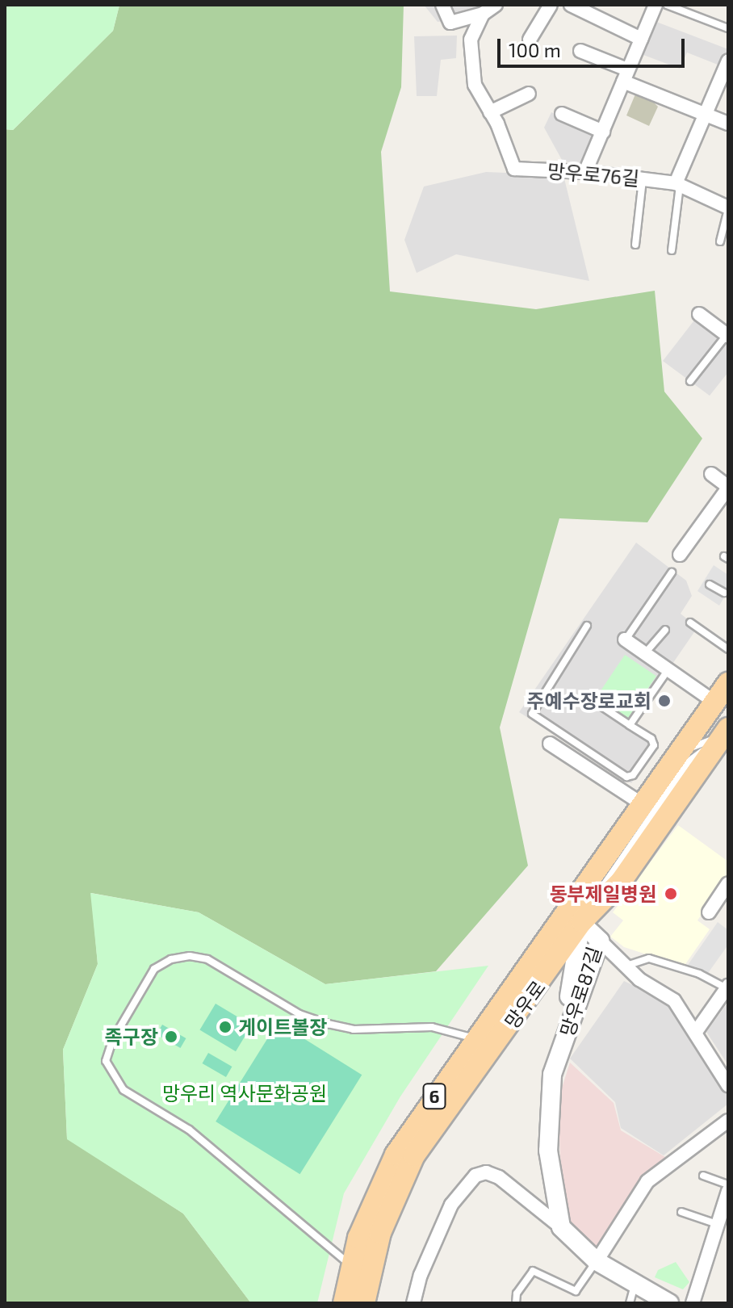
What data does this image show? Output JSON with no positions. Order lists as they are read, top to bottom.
{
  "streets": {
    "main road": ["망우로", "6"],
    "street": ["망우로76길", "망우로87길"]
  },
  "crossings": [
    ["망우로87길", "망우로"]
  ],
  "parks": ["망우리 역사문화공원"],
  "places": [
    "주예수장로교회",
    "동부제일병원",
    "게이트볼장",
    "족구장"
  ],
  "scale_bar": "100 m"
}
